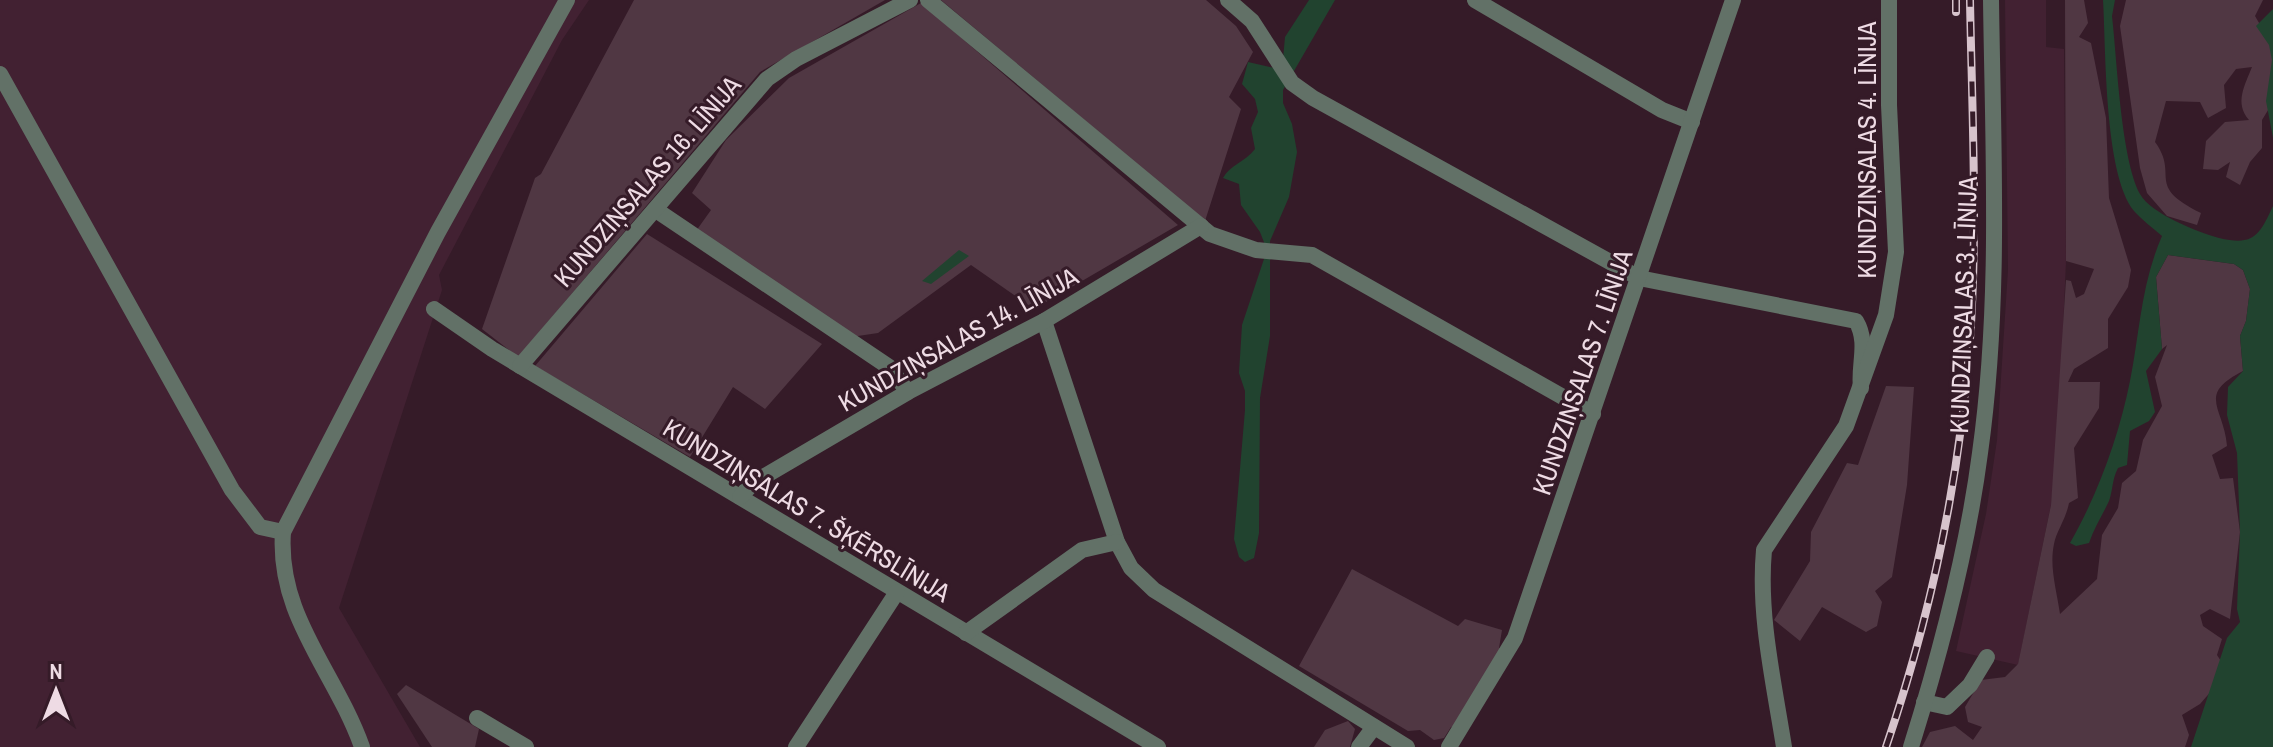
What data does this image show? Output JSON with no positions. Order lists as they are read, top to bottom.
{
  "streets": {
    "street": [
      "KUNDZIŅSALAS 4. LĪNIJA",
      "KUNDZIŅSALAS 16. LĪNIJA",
      "KUNDZIŅSALAS 3. LĪNIJA",
      "KUNDZIŅSALAS 14. LĪNIJA",
      "KUNDZIŅSALAS 7. LĪNIJA",
      "KUNDZIŅSALAS 7. ŠĶĒRSLĪNIJA"
    ]
  },
  "crossings": [
    ["KUNDZIŅSALAS 16. LĪNIJA", "KUNDZIŅSALAS 7. ŠĶĒRSLĪNIJA"],
    ["KUNDZIŅSALAS 14. LĪNIJA", "KUNDZIŅSALAS 7. ŠĶĒRSLĪNIJA"]
  ],
  "north": "top"
}
